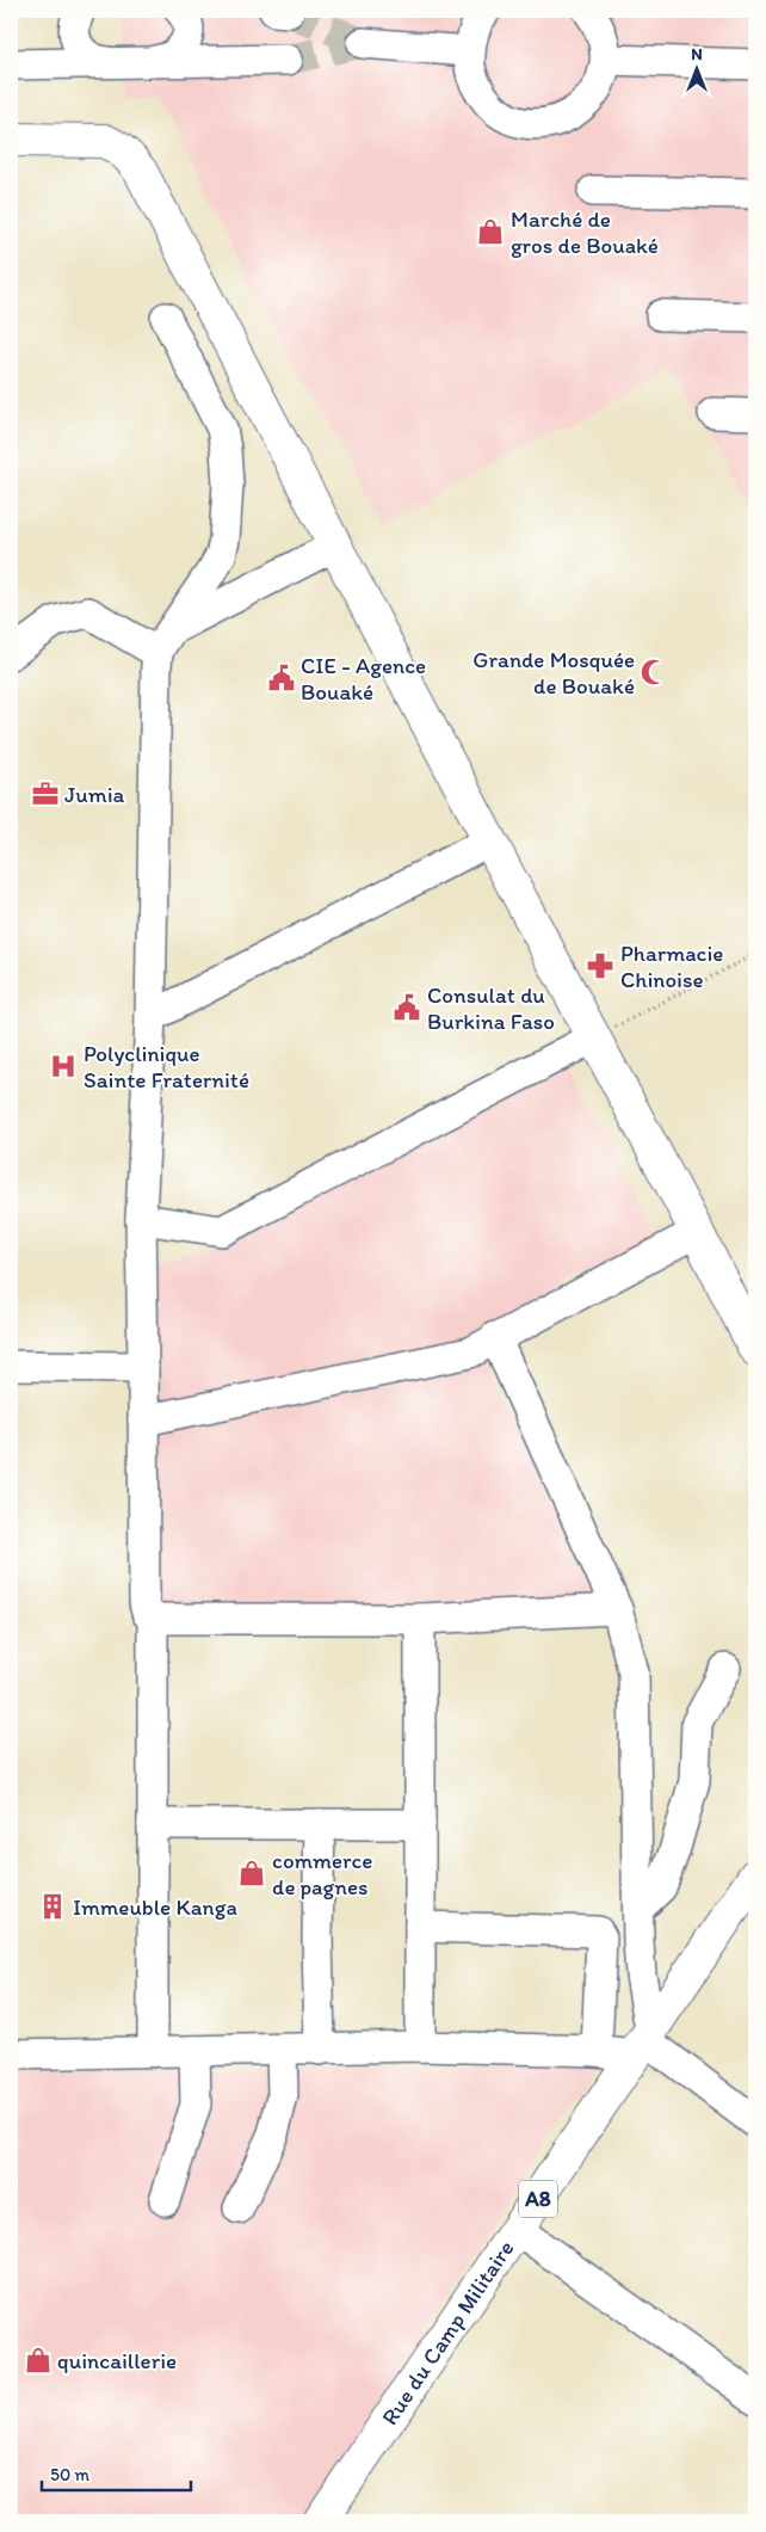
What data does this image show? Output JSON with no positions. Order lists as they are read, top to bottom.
{
  "streets": {
    "main road": ["A8", "Rue du Camp Militaire"]
  },
  "places": {
    "shop": ["Marché de gros de Bouaké", "commerce de pagnes", "quincaillerie"],
    "mosque": ["Grande Mosquée de Bouaké"],
    "public building": ["CIE - Agence Bouaké", "Consulat du Burkina Faso"],
    "office": ["Jumia"],
    "pharmacy": ["Pharmacie Chinoise"],
    "hospital": ["Polyclinique Sainte Fraternité"],
    "building": ["Immeuble Kanga"]
  },
  "scale_bar": "50 m",
  "north": "top"
}
